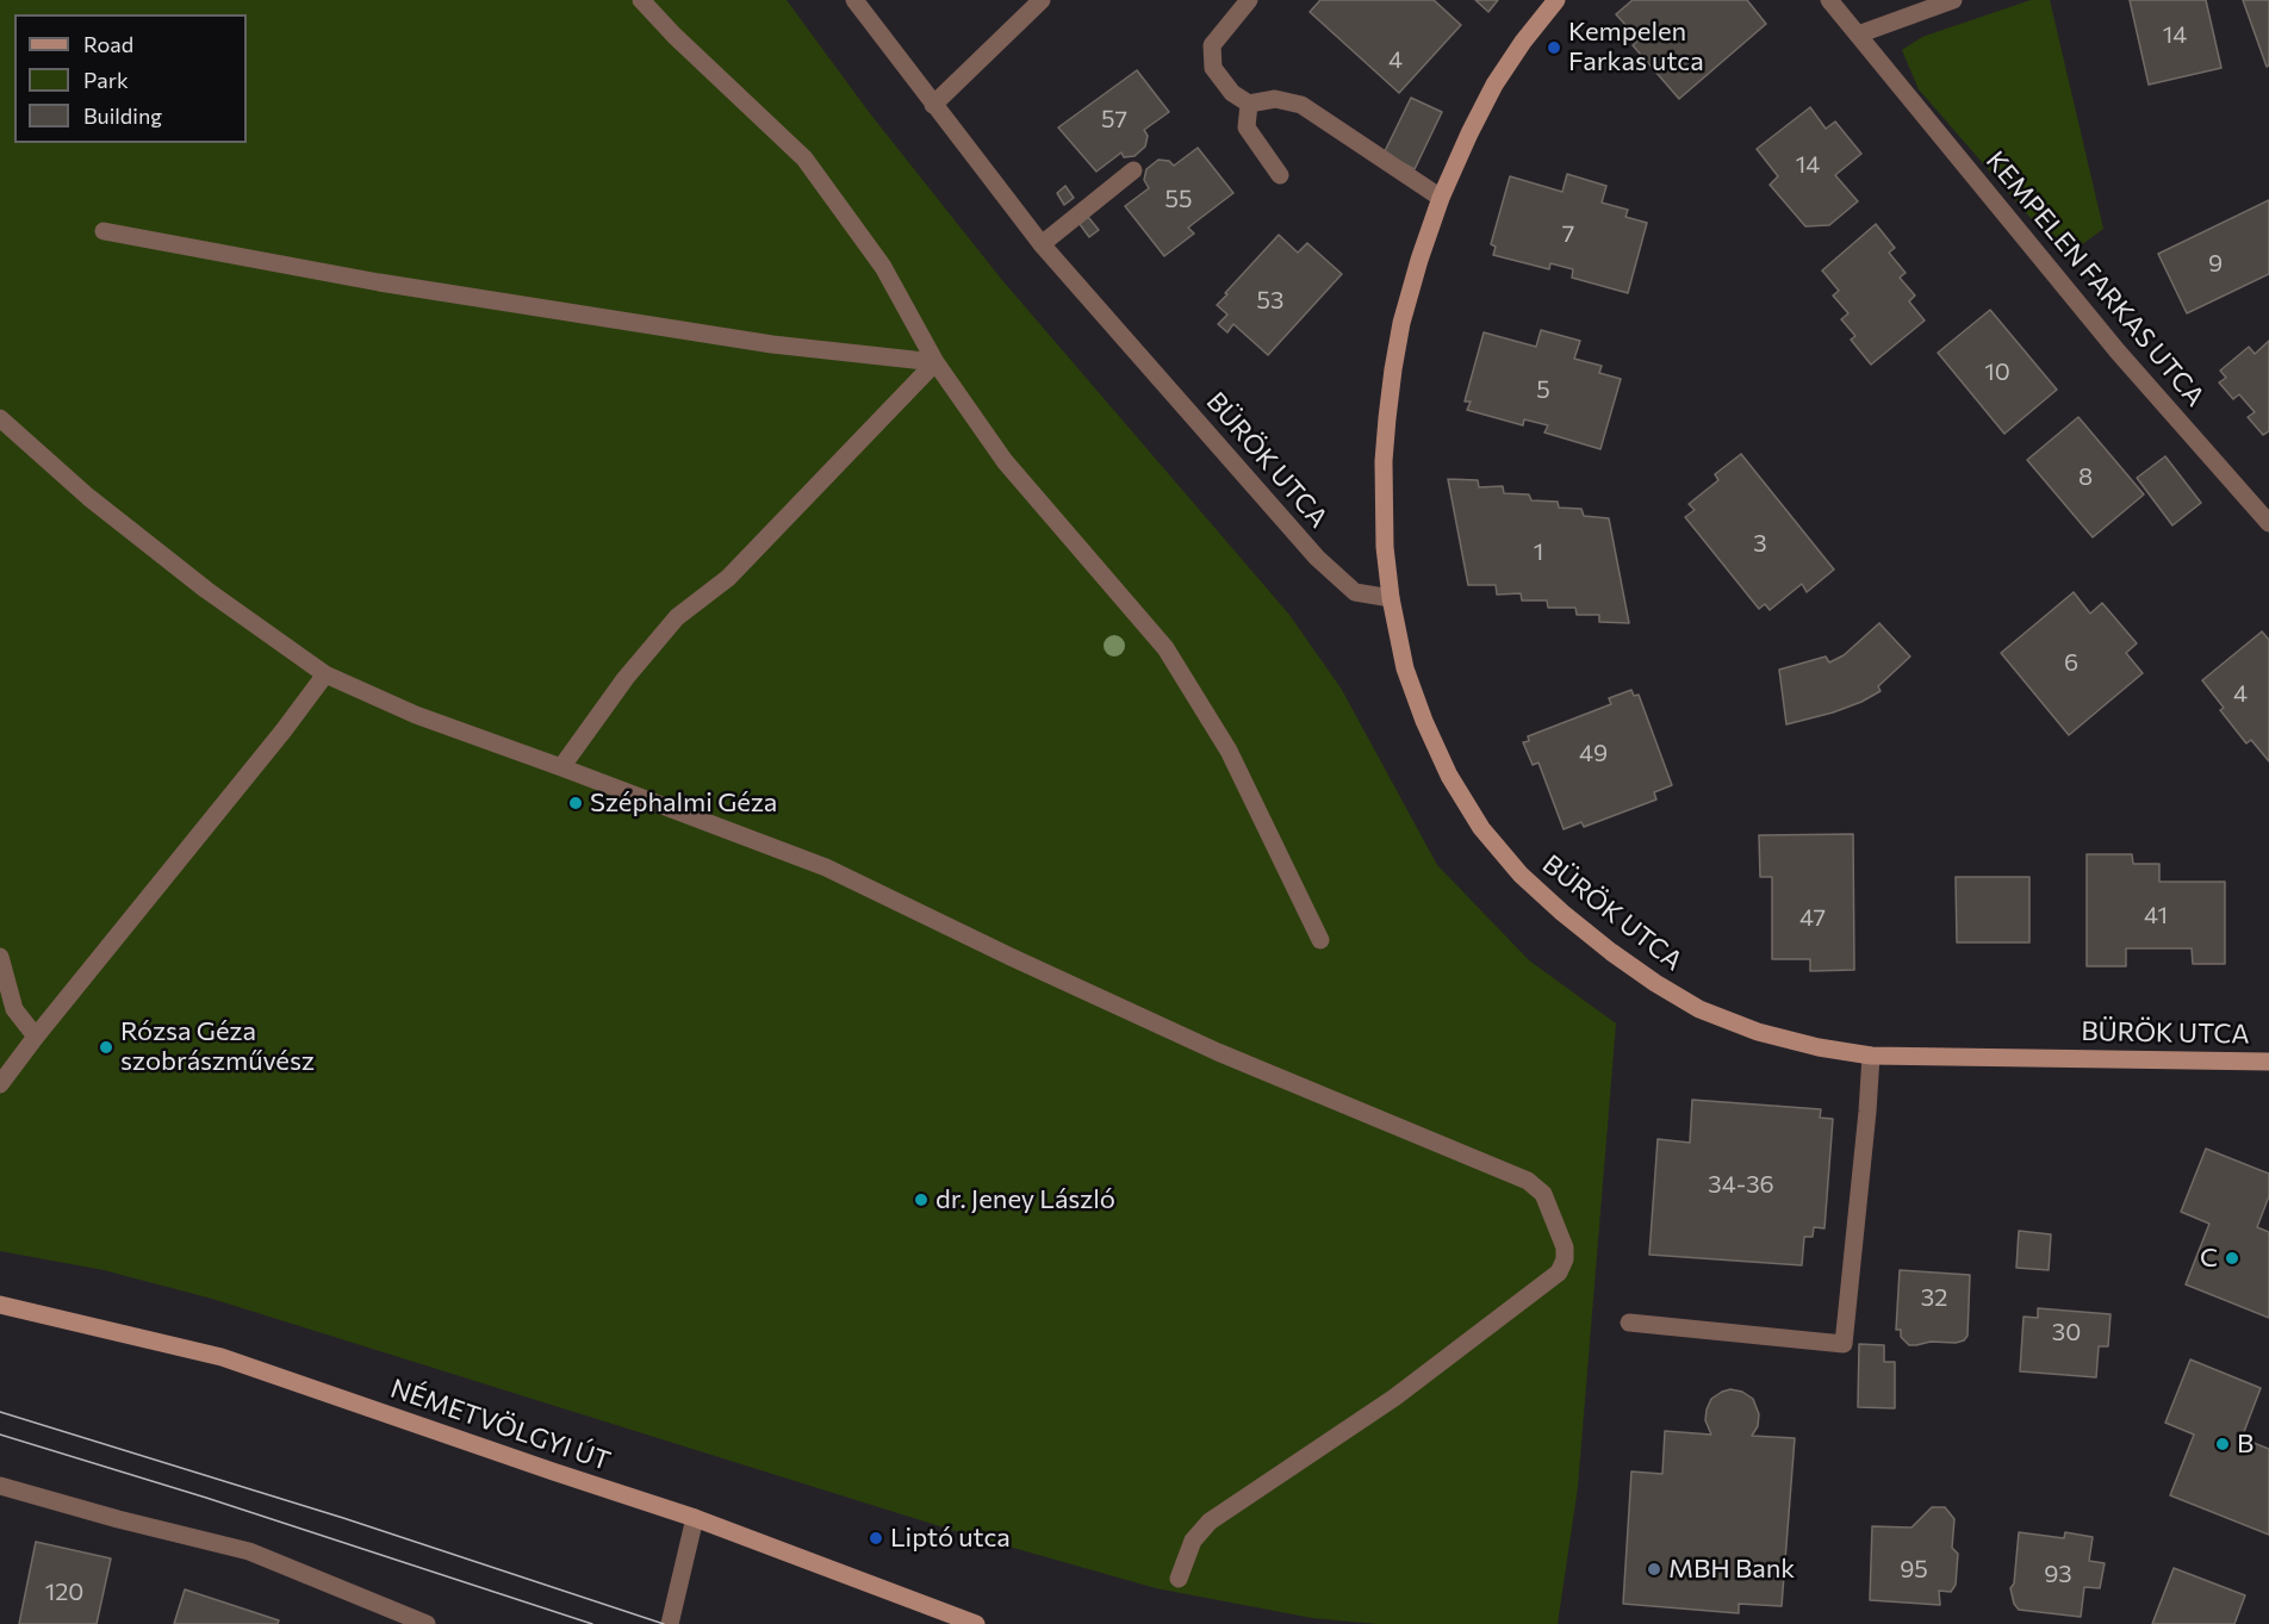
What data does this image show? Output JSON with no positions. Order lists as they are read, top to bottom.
{
  "streets": {
    "street": ["KEMPELEN FARKAS UTCA", "BÜRÖK UTCA", "NÉMETVÖLGYI ÚT"]
  },
  "places": [
    "Kempelen Farkas utca",
    "Széphalmi Géza",
    "Rózsa Géza szobrászművész",
    "dr. Jeney László",
    "C",
    "B",
    "Liptó utca",
    "MBH Bank"
  ],
  "house_numbers": [
    "14",
    "4",
    "57",
    "14",
    "55",
    "7",
    "9",
    "53",
    "10",
    "5",
    "8",
    "3",
    "1",
    "6",
    "4",
    "49",
    "41",
    "47",
    "34-36",
    "32",
    "30",
    "95",
    "93",
    "120"
  ],
  "legend": ["Road", "Park", "Building"]
}
